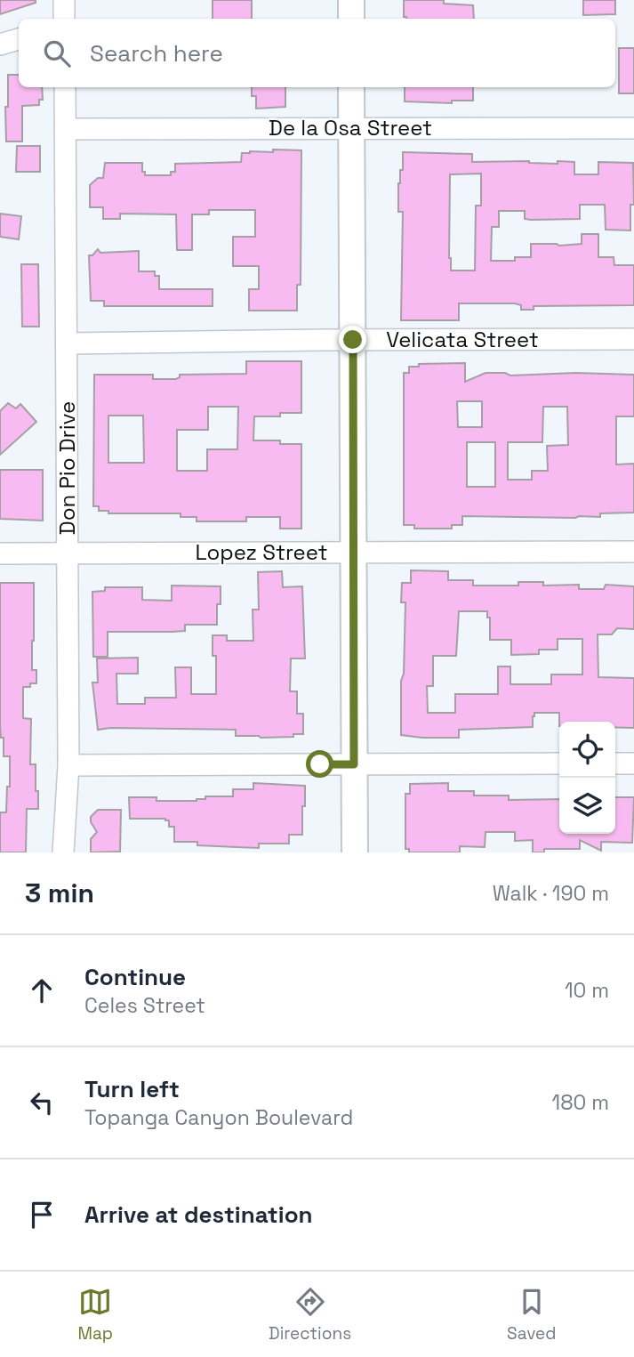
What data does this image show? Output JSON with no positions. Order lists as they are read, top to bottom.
{
  "streets": {
    "street": [
      "De la Osa Street",
      "Velicata Street",
      "Don Pio Drive",
      "Lopez Street"
    ]
  },
  "crossings": [
    ["De la Osa Street", "Don Pio Drive"],
    ["Velicata Street", "Don Pio Drive"],
    ["Don Pio Drive", "Lopez Street"]
  ],
  "page": {
    "search": "Search here",
    "heading": ["3 min", "Walk · 190 m"],
    "list": [
      ["Continue", "Celes Street", "10 m"],
      ["Turn left", "Topanga Canyon Boulevard", "180 m"],
      "Arrive at destination"
    ],
    "nav": ["Map", "Directions", "Saved"]
  }
}
